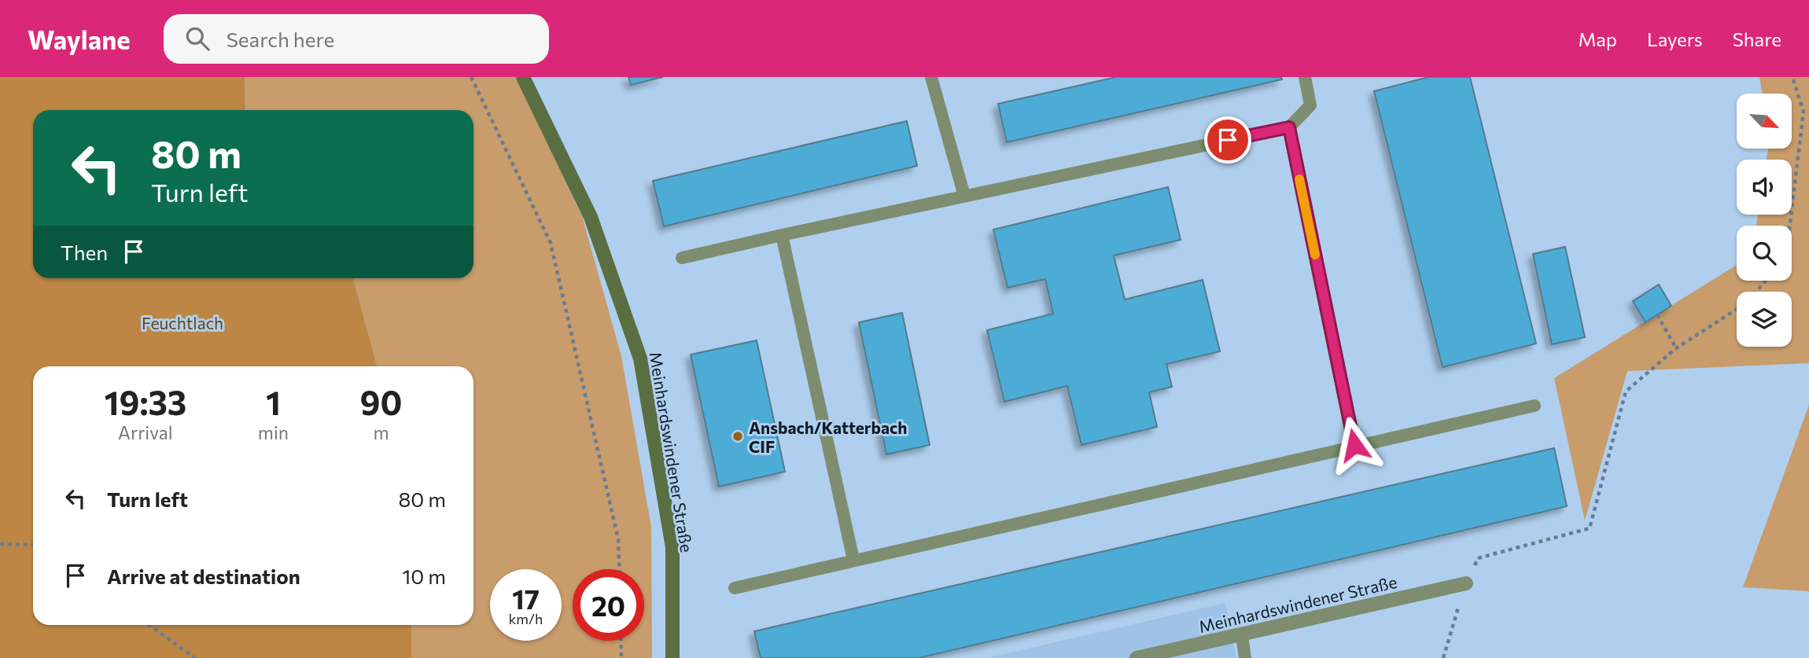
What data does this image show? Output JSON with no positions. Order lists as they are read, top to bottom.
{
  "streets": {
    "street": ["Meinhardswindener Straße"]
  },
  "parks": ["Feuchtlach"],
  "places": ["Ansbach/Katterbach CIF"],
  "north": "bottom right",
  "page": {
    "header": "Waylane",
    "search": "Search here",
    "nav": ["Map", "Layers", "Share"],
    "turn": ["80 m", "Turn left"],
    "then": "Then",
    "eta": [
      "19:33",
      "Arrival",
      "1",
      "min",
      "90",
      "m"
    ],
    "list": [
      {
        "name": "Turn left",
        "value": "80 m"
      },
      {
        "name": "Arrive at destination",
        "value": "10 m"
      }
    ],
    "speed": "17 km/h",
    "limit": "20"
  }
}
